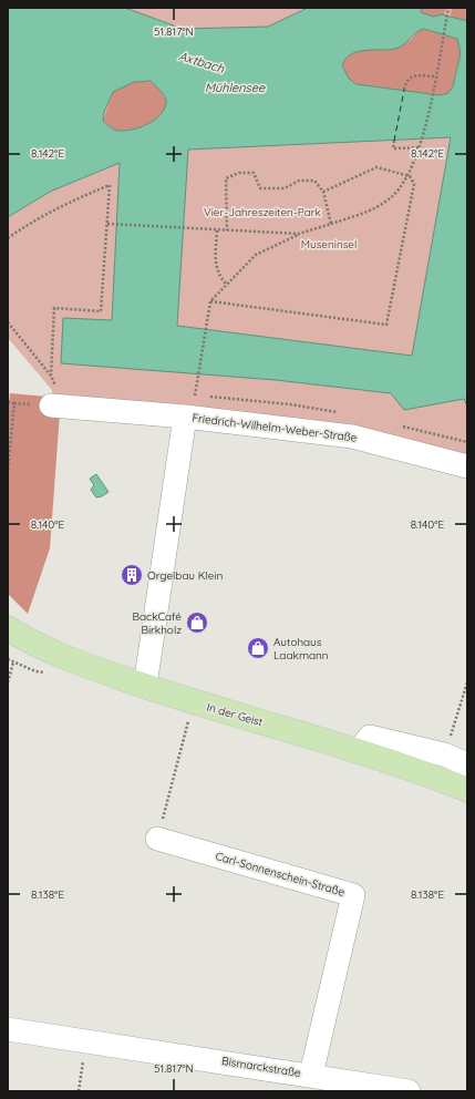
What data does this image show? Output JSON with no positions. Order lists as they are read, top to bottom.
{
  "streets": {
    "main road": ["In der Geist"],
    "street": ["Friedrich-Wilhelm-Weber-Straße", "Carl-Sonnenschein-Straße", "Bismarckstraße"]
  },
  "crossings": [
    ["Friedrich-Wilhelm-Weber-Straße", "In der Geist"],
    ["Carl-Sonnenschein-Straße", "Bismarckstraße"]
  ],
  "water": ["Axtbach", "Mühlensee"],
  "parks": ["Vier-Jahreszeiten-Park", "Museninsel"],
  "places": {
    "building": ["Orgelbau Klein"],
    "shop": ["BackCafé Birkholz", "Autohaus Laakmann"]
  },
  "coordinates": [
    "51.817°N",
    "8.142°E",
    "8.140°E",
    "8.138°E"
  ]
}
